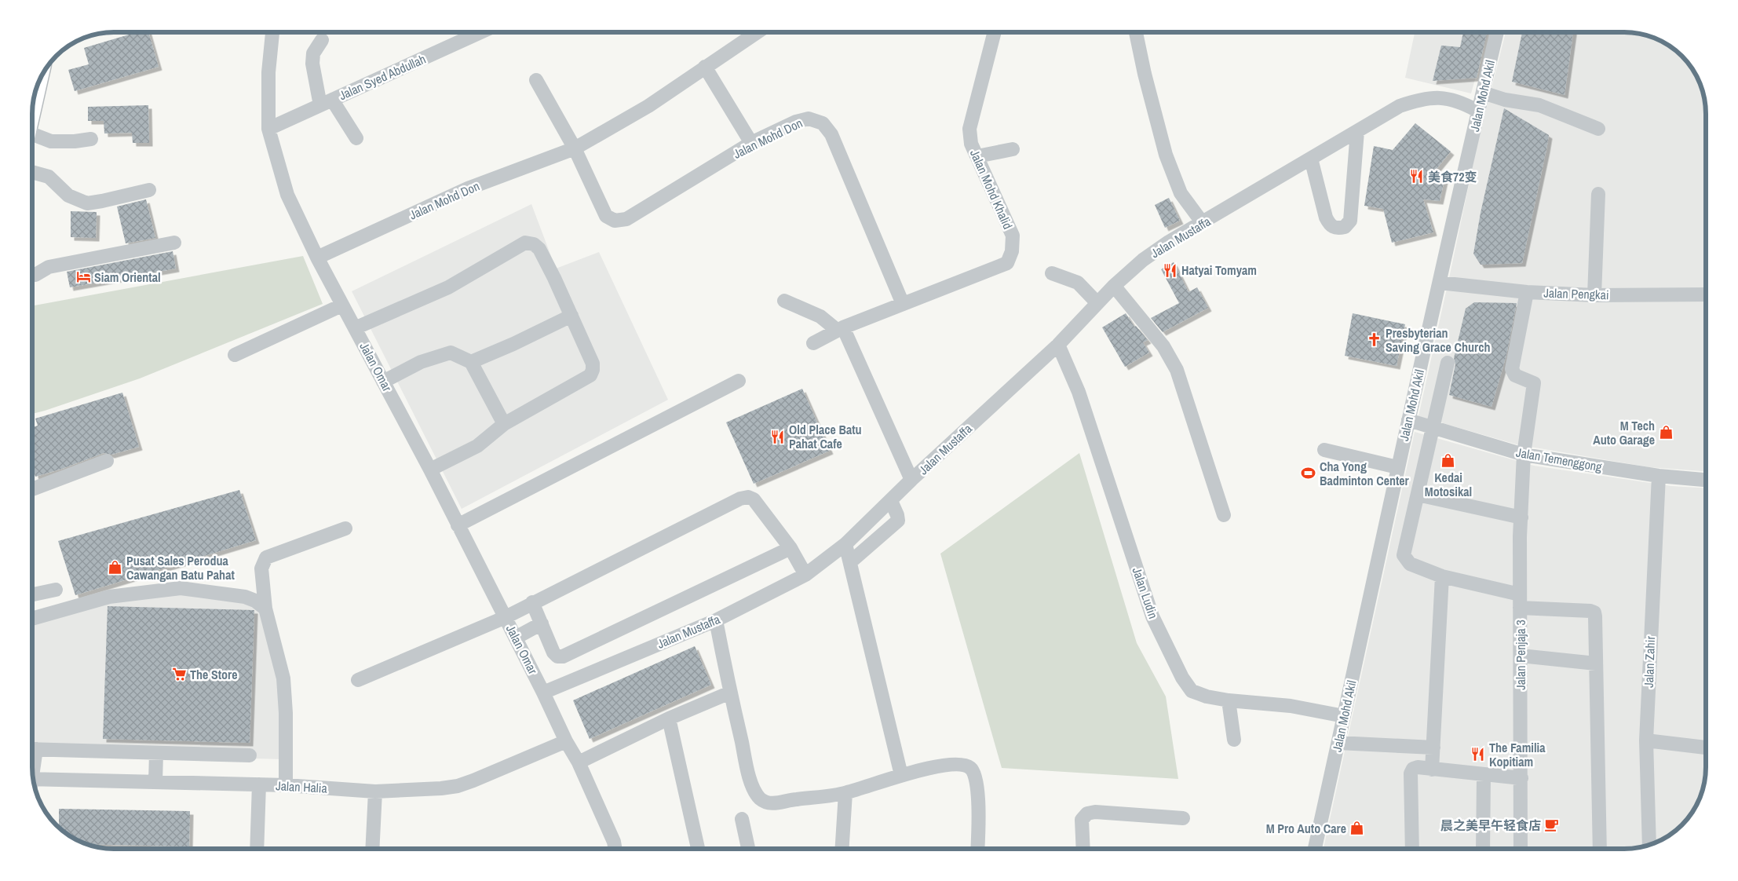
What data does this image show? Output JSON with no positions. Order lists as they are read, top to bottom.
{
  "streets": {
    "street": [
      "Jalan Syed Abdullah",
      "Jalan Mohd Akil",
      "Jalan Mohd Don",
      "Jalan Mohd Khalid",
      "Jalan Mustaffa",
      "Jalan Pengkai",
      "Jalan Omar",
      "Jalan Temenggong",
      "Jalan Ludin",
      "Jalan Penjaja 3",
      "Jalan Zahir",
      "Jalan Halia"
    ]
  },
  "crossings": [
    ["Jalan Syed Abdullah", "Jalan Omar"],
    ["Jalan Mohd Akil", "Jalan Mustaffa"],
    ["Jalan Mohd Akil", "Jalan Pengkai"],
    ["Jalan Mohd Akil", "Jalan Temenggong"],
    ["Jalan Mohd Akil", "Jalan Ludin"],
    ["Jalan Mohd Don", "Jalan Mohd Khalid"],
    ["Jalan Mohd Don", "Jalan Omar"],
    ["Jalan Mustaffa", "Jalan Omar"],
    ["Jalan Mustaffa", "Jalan Ludin"],
    ["Jalan Pengkai", "Jalan Penjaja 3"],
    ["Jalan Temenggong", "Jalan Penjaja 3"],
    ["Jalan Temenggong", "Jalan Zahir"]
  ],
  "places": {
    "restaurant": [
      "美食72变",
      "Hatyai Tomyam",
      "Old Place Batu Pahat Cafe",
      "The Familia Kopitiam"
    ],
    "hotel": ["Siam Oriental"],
    "church": ["Presbyterian Saving Grace Church"],
    "shop": [
      "M Tech Auto Garage",
      "Kedai Motosikal",
      "Pusat Sales Perodua Cawangan Batu Pahat",
      "M Pro Auto Care"
    ],
    "sports": ["Cha Yong Badminton Center"],
    "supermarket": ["The Store"],
    "cafe": ["晨之美早午轻食店"]
  }
}
